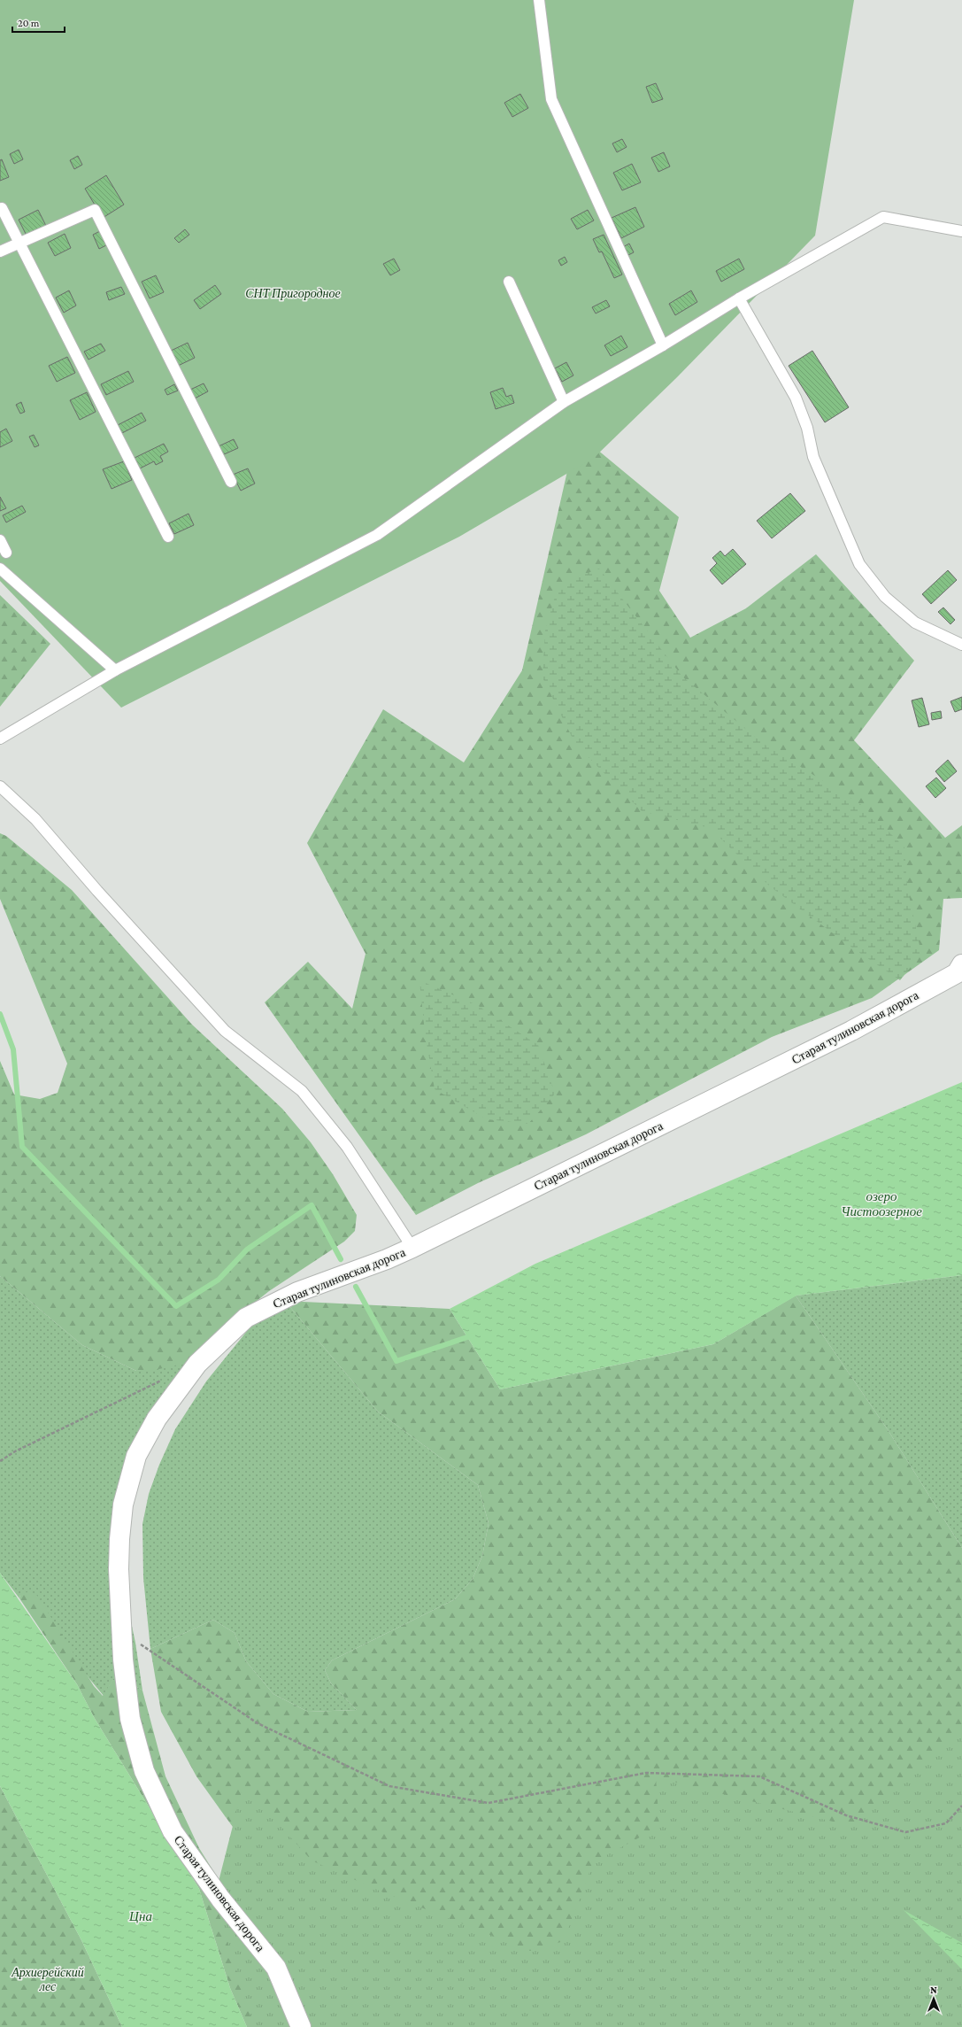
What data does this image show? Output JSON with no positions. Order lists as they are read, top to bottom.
{
  "streets": {
    "street": ["Старая тулиновская дорога"]
  },
  "water": ["озеро Чистоозерное", "Цна"],
  "parks": ["СНТ Пригородное", "Архиерейский лес"],
  "scale_bar": "20 m",
  "north": "top"
}
